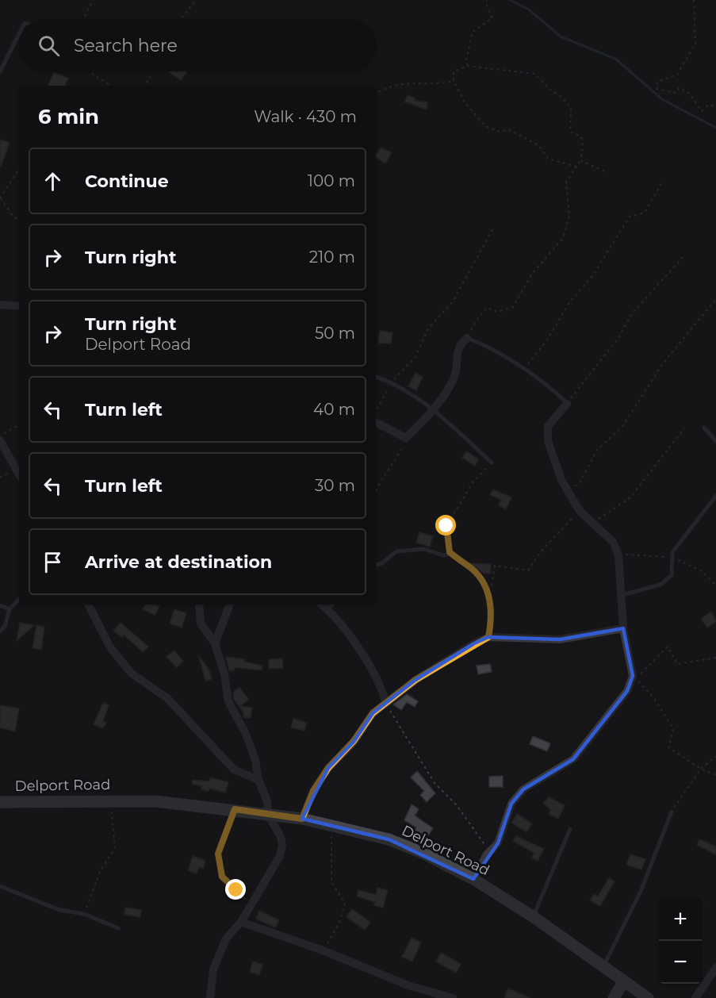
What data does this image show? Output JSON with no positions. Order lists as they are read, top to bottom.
{
  "streets": {
    "street": ["Delport Road"]
  },
  "page": {
    "search": "Search here",
    "heading": ["6 min", "Walk · 430 m"],
    "list": [
      ["Continue", "100 m"],
      ["Turn right", "210 m"],
      ["Turn right", "Delport Road", "50 m"],
      ["Turn left", "40 m"],
      ["Turn left", "30 m"],
      "Arrive at destination"
    ],
    "map_buttons": ["+", "−"]
  }
}
